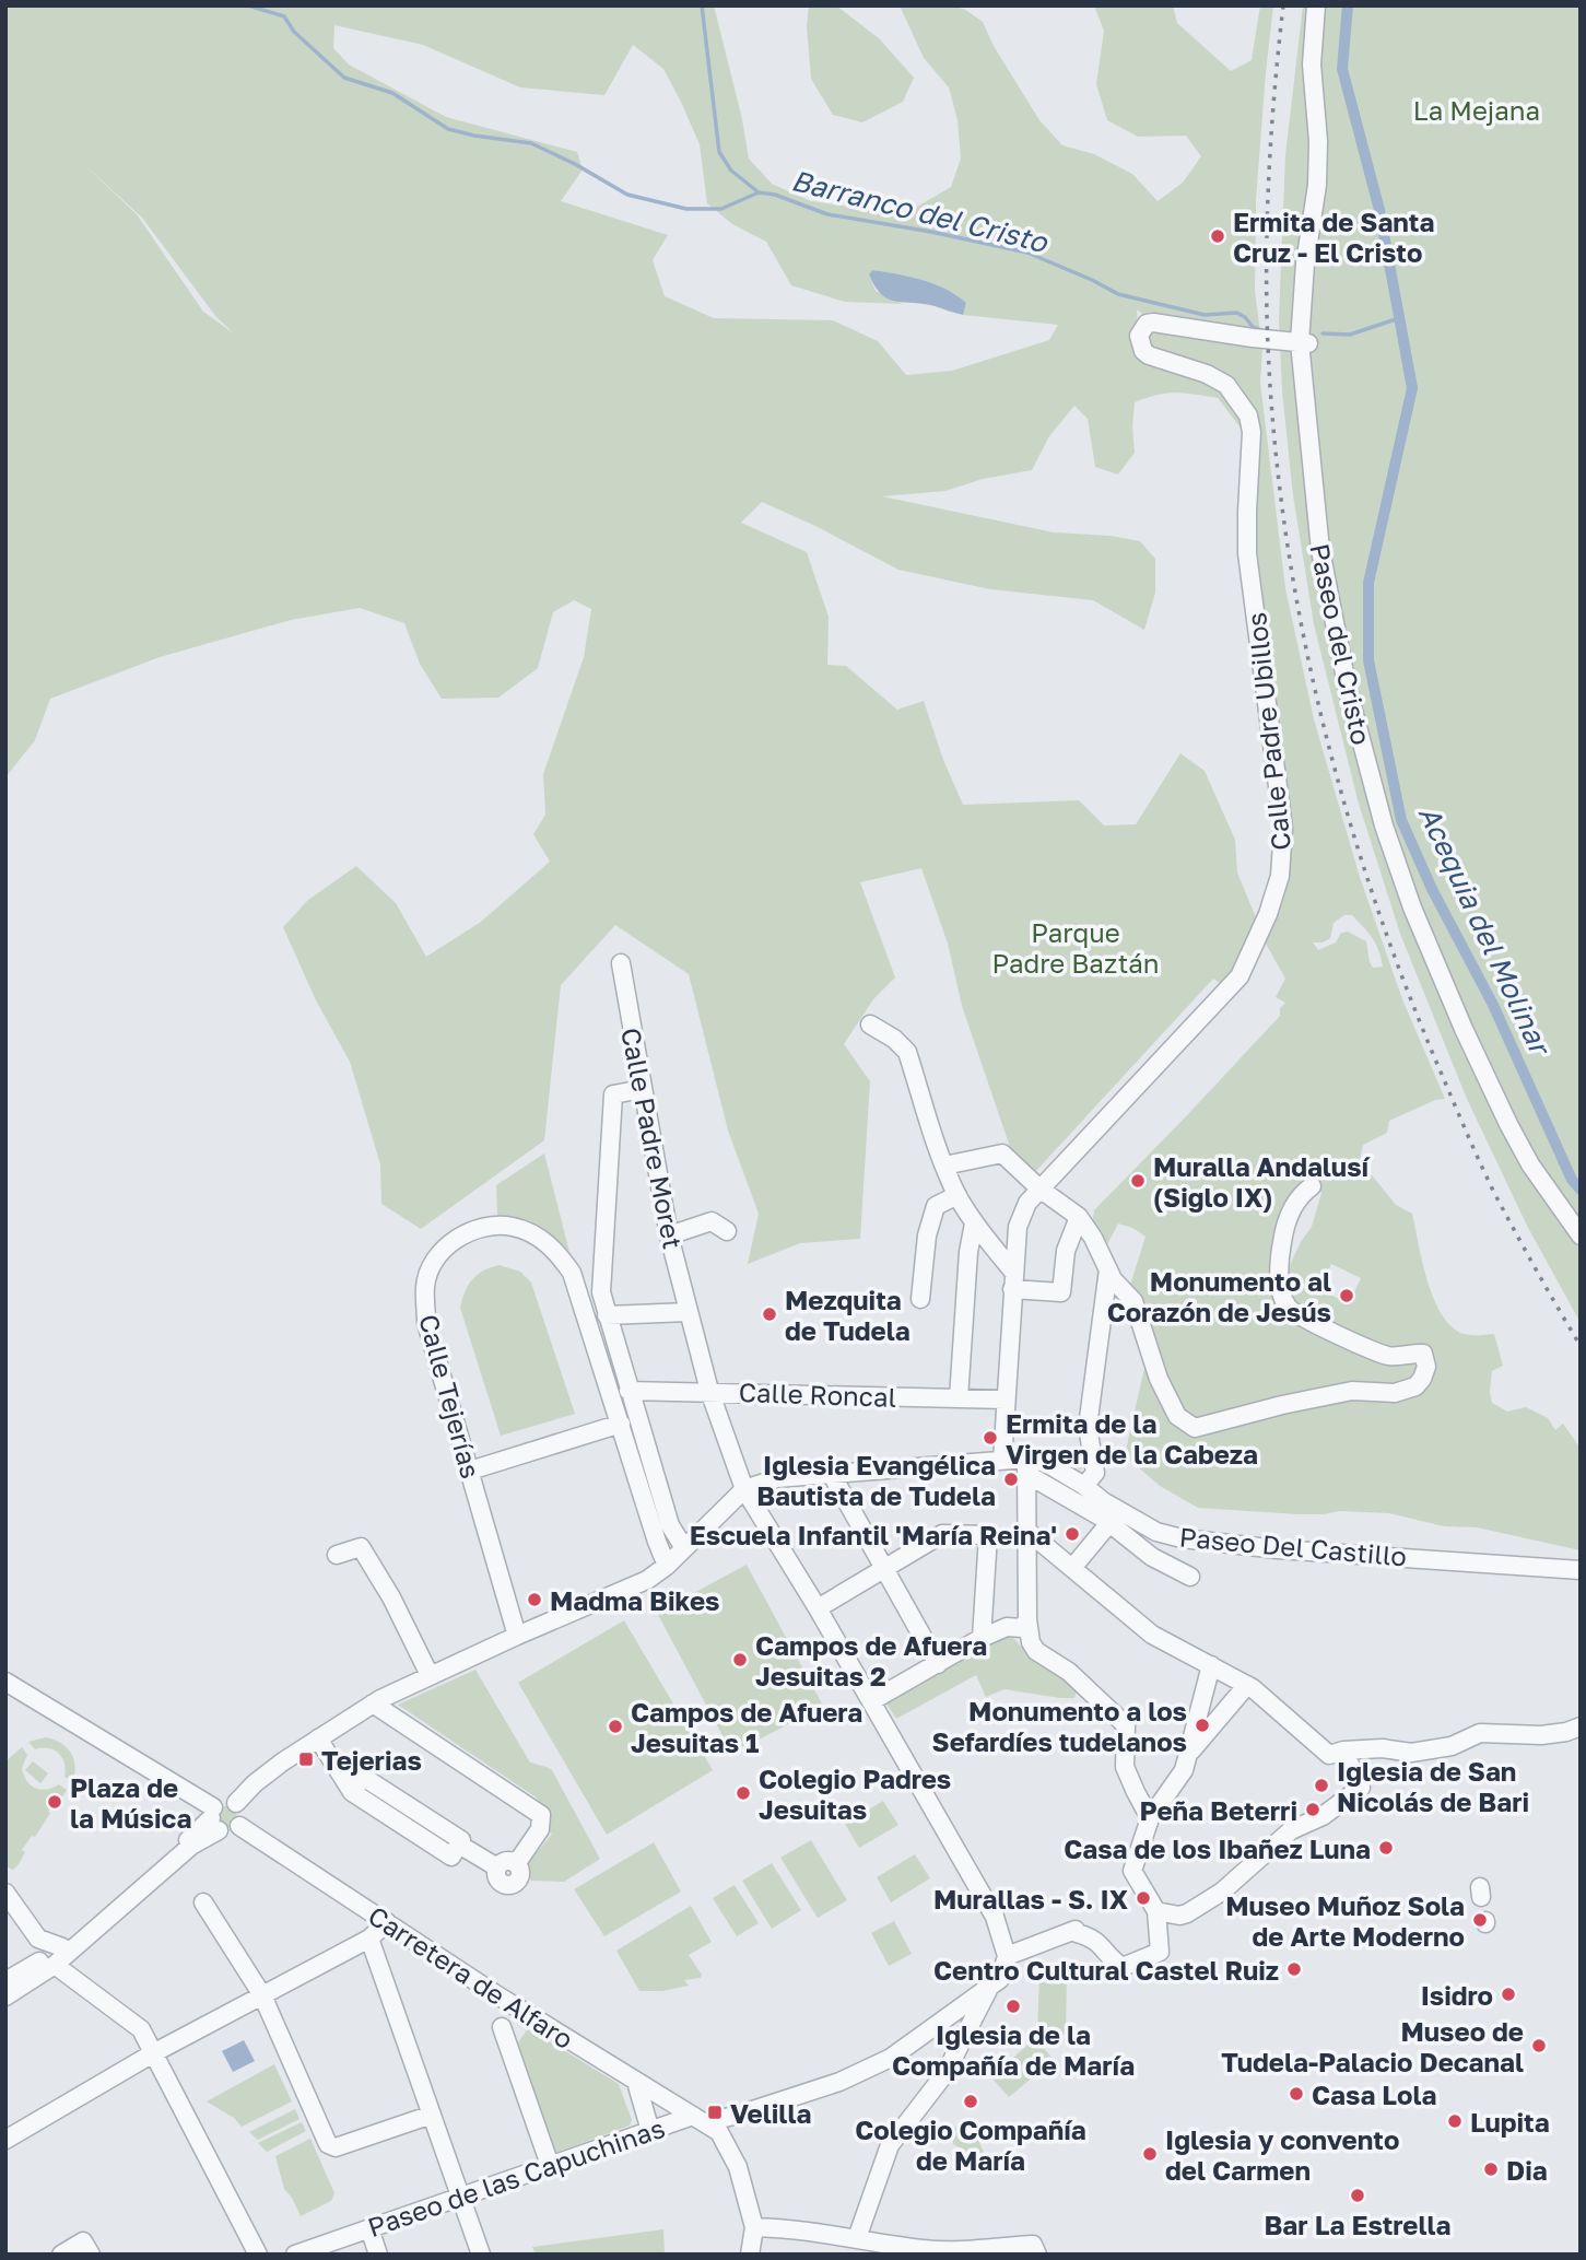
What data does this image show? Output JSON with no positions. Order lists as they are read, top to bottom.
{
  "streets": {
    "street": [
      "Paseo del Cristo",
      "Calle Padre Ubillos",
      "Calle Padre Moret",
      "Calle Roncal",
      "Calle Tejerías",
      "Paseo Del Castillo",
      "Carretera de Alfaro",
      "Paseo de las Capuchinas"
    ]
  },
  "crossings": [
    ["Paseo del Cristo", "Calle Padre Ubillos"],
    ["Calle Padre Ubillos", "Calle Roncal"],
    ["Calle Padre Moret", "Calle Roncal"],
    ["Carretera de Alfaro", "Paseo de las Capuchinas"]
  ],
  "water": ["Barranco del Cristo", "Acequia del Molinar"],
  "parks": ["La Mejana", "Parque Padre Baztán"],
  "places": {
    "other": [
      "Ermita de Santa Cruz - El Cristo",
      "Muralla Andalusí (Siglo IX)",
      "Monumento al Corazón de Jesús",
      "Mezquita de Tudela",
      "Ermita de la Virgen de la Cabeza",
      "Iglesia Evangélica Bautista de Tudela",
      "Escuela Infantil 'María Reina'",
      "Madma Bikes",
      "Campos de Afuera Jesuitas 2",
      "Monumento a los Sefardíes tudelanos",
      "Campos de Afuera Jesuitas 1",
      "Iglesia de San Nicolás de Bari",
      "Colegio Padres Jesuitas",
      "Plaza de la Música",
      "Peña Beterri",
      "Casa de los Ibañez Luna",
      "Murallas - S. IX",
      "Museo Muñoz Sola de Arte Moderno",
      "Centro Cultural Castel Ruiz",
      "Isidro",
      "Iglesia de la Compañía de María",
      "Museo de Tudela-Palacio Decanal",
      "Casa Lola",
      "Colegio Compañía de María",
      "Lupita",
      "Iglesia y convento del Carmen",
      "Dia",
      "Bar La Estrella"
    ],
    "transit": ["Tejerias", "Velilla"]
  }
}
